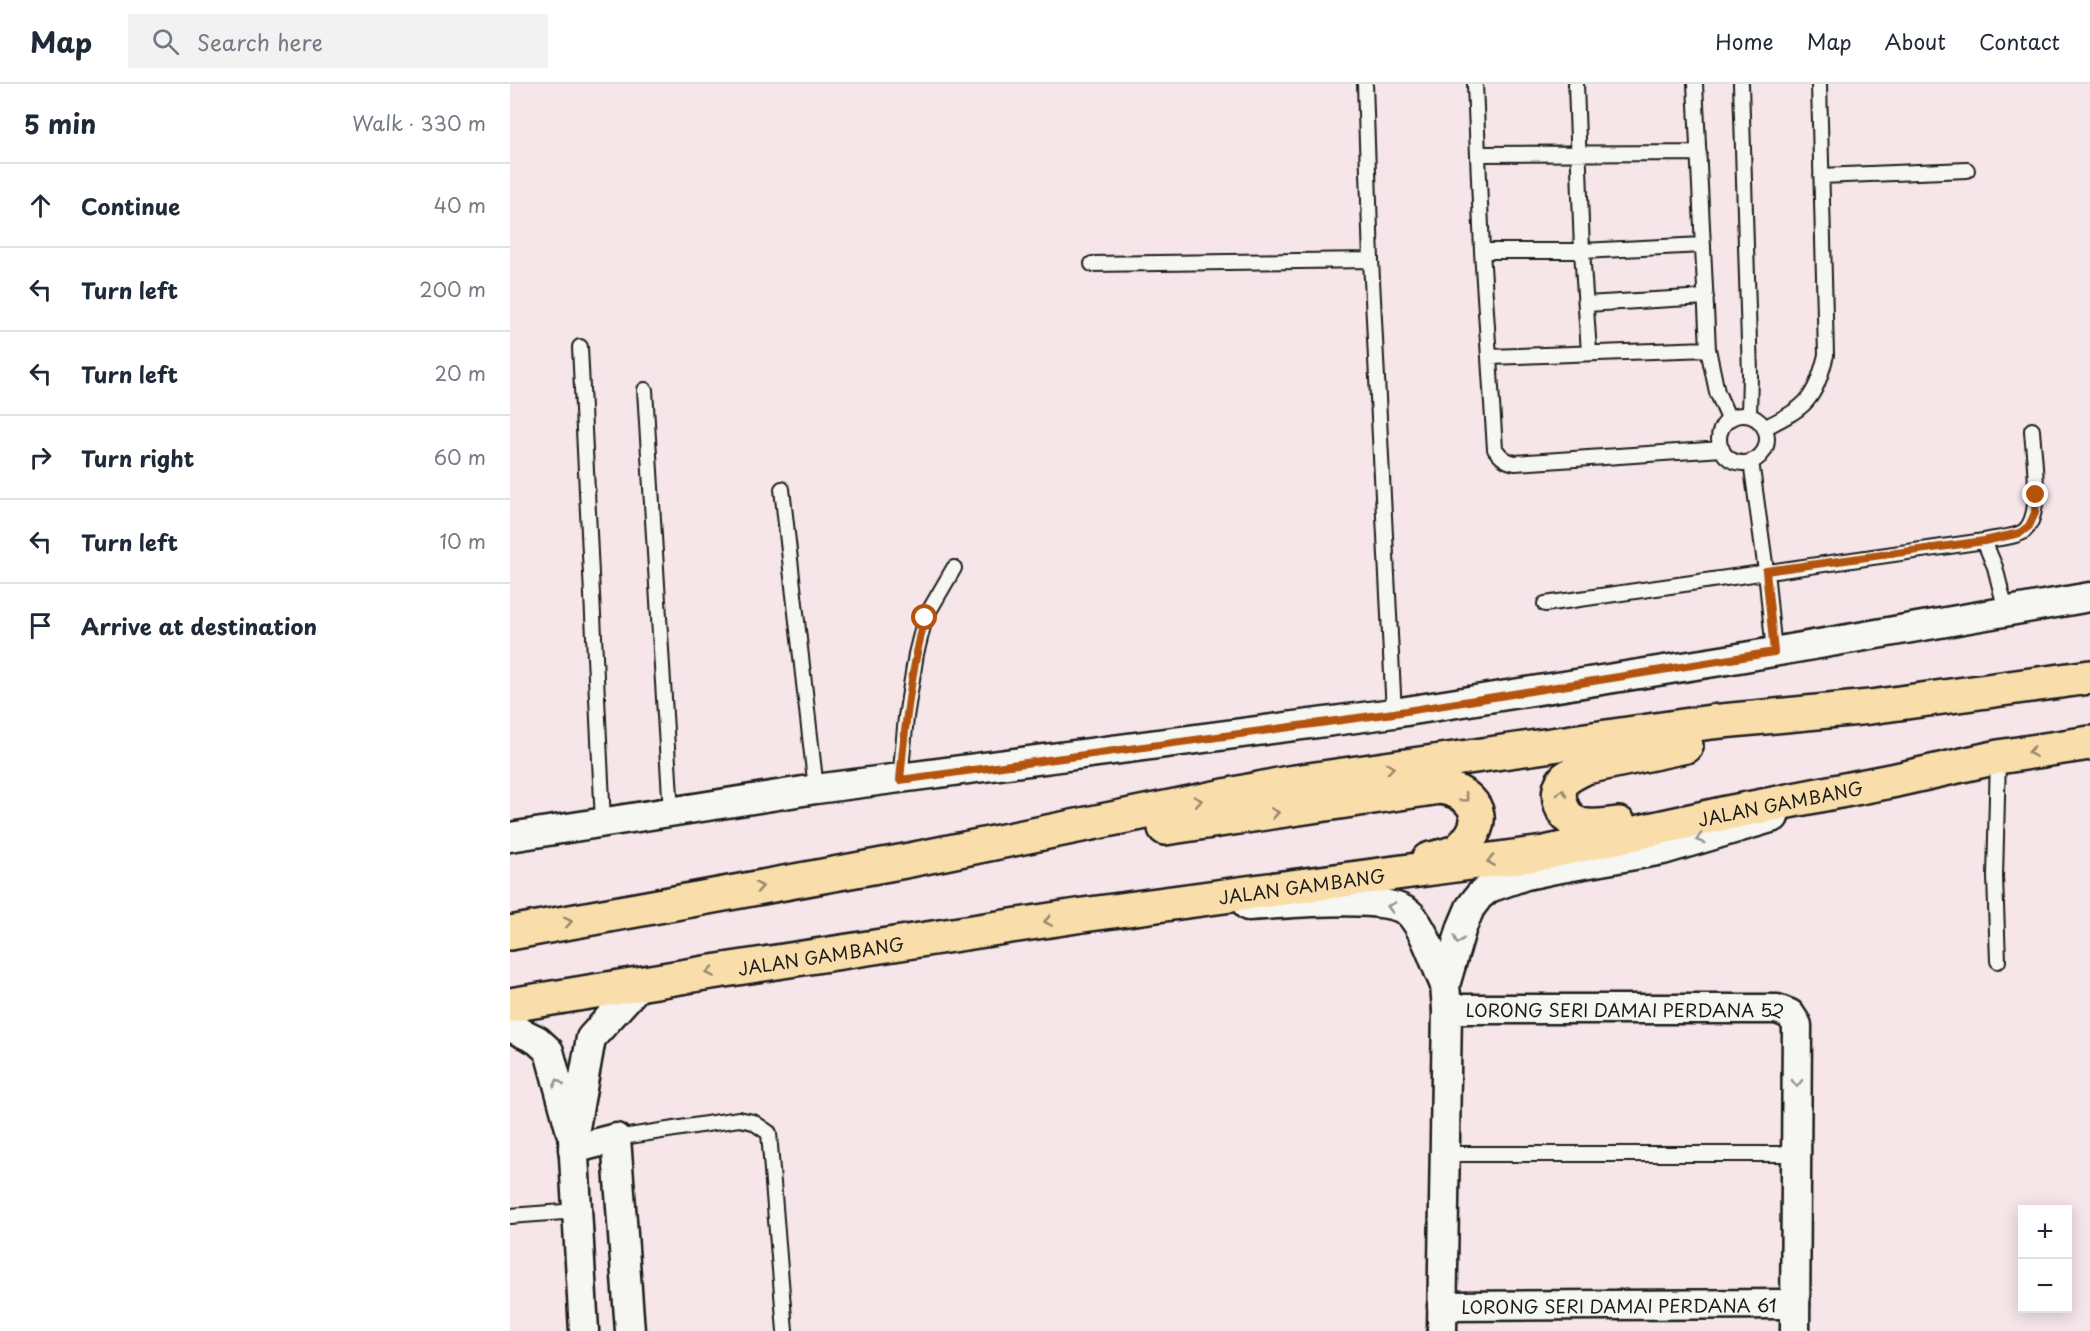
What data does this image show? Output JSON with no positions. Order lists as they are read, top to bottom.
{
  "streets": {
    "highway": ["JALAN GAMBANG"],
    "street": ["LORONG SERI DAMAI PERDANA 52", "LORONG SERI DAMAI PERDANA 61"]
  },
  "page": {
    "header": "Map",
    "search": "Search here",
    "nav": [
      "Home",
      "Map",
      "About",
      "Contact"
    ],
    "heading": ["5 min", "Walk · 330 m"],
    "list": [
      ["Continue", "40 m"],
      ["Turn left", "200 m"],
      ["Turn left", "20 m"],
      ["Turn right", "60 m"],
      ["Turn left", "10 m"],
      "Arrive at destination"
    ],
    "map_buttons": ["+", "−"]
  }
}
